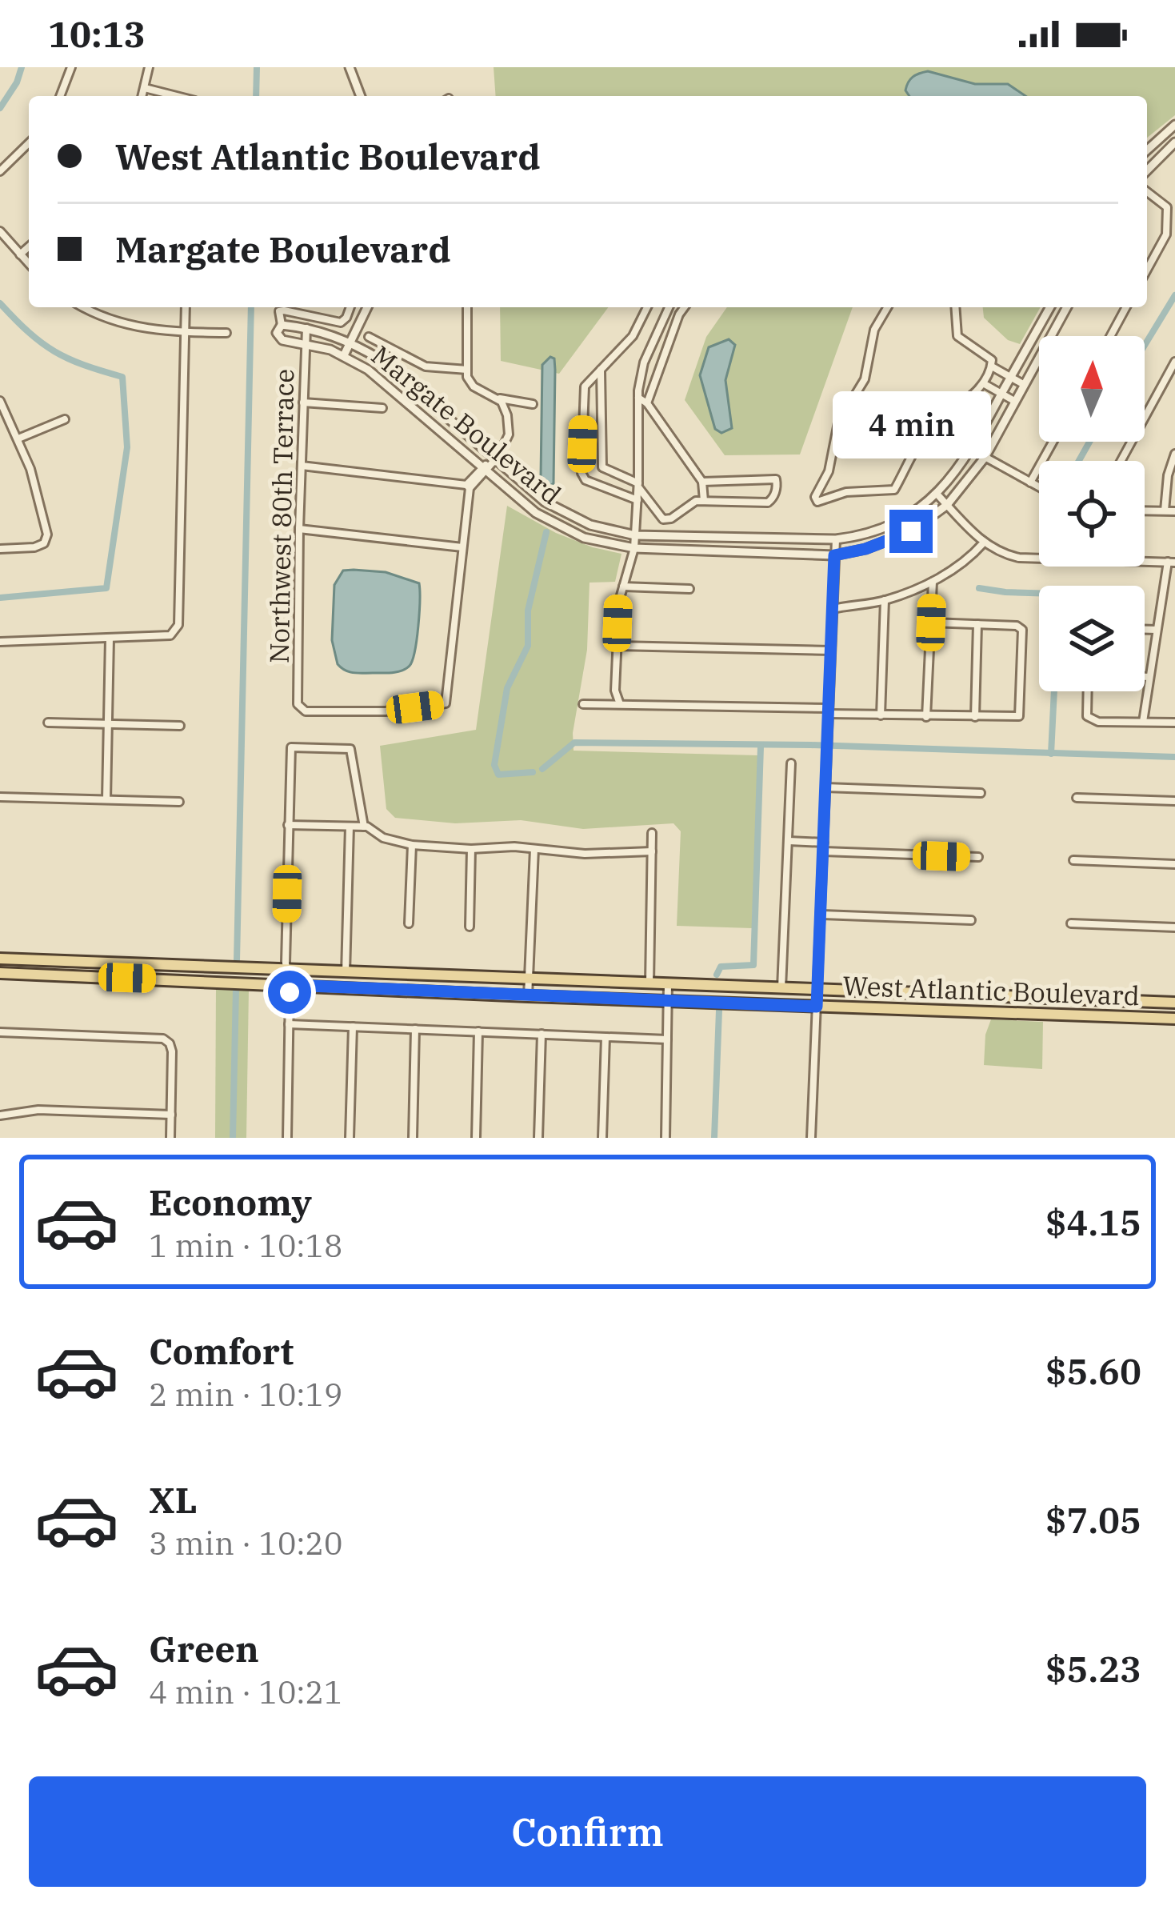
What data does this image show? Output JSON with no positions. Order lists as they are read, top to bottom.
{
  "streets": {
    "main road": ["West Atlantic Boulevard"],
    "street": ["Margate Boulevard", "Northwest 80th Terrace"]
  },
  "crossings": [
    ["Margate Boulevard", "Northwest 80th Terrace"]
  ],
  "north": "top",
  "page": {
    "status": "10:13",
    "banner": ["West Atlantic Boulevard", "Margate Boulevard"],
    "bubble": "4 min",
    "list": [
      {
        "name": "Economy",
        "note": "1 min · 10:18",
        "value": "$4.15"
      },
      {
        "name": "Comfort",
        "note": "2 min · 10:19",
        "value": "$5.60"
      },
      {
        "name": "XL",
        "note": "3 min · 10:20",
        "value": "$7.05"
      },
      {
        "name": "Green",
        "note": "4 min · 10:21",
        "value": "$5.23"
      }
    ],
    "buttons": "Confirm"
  }
}
